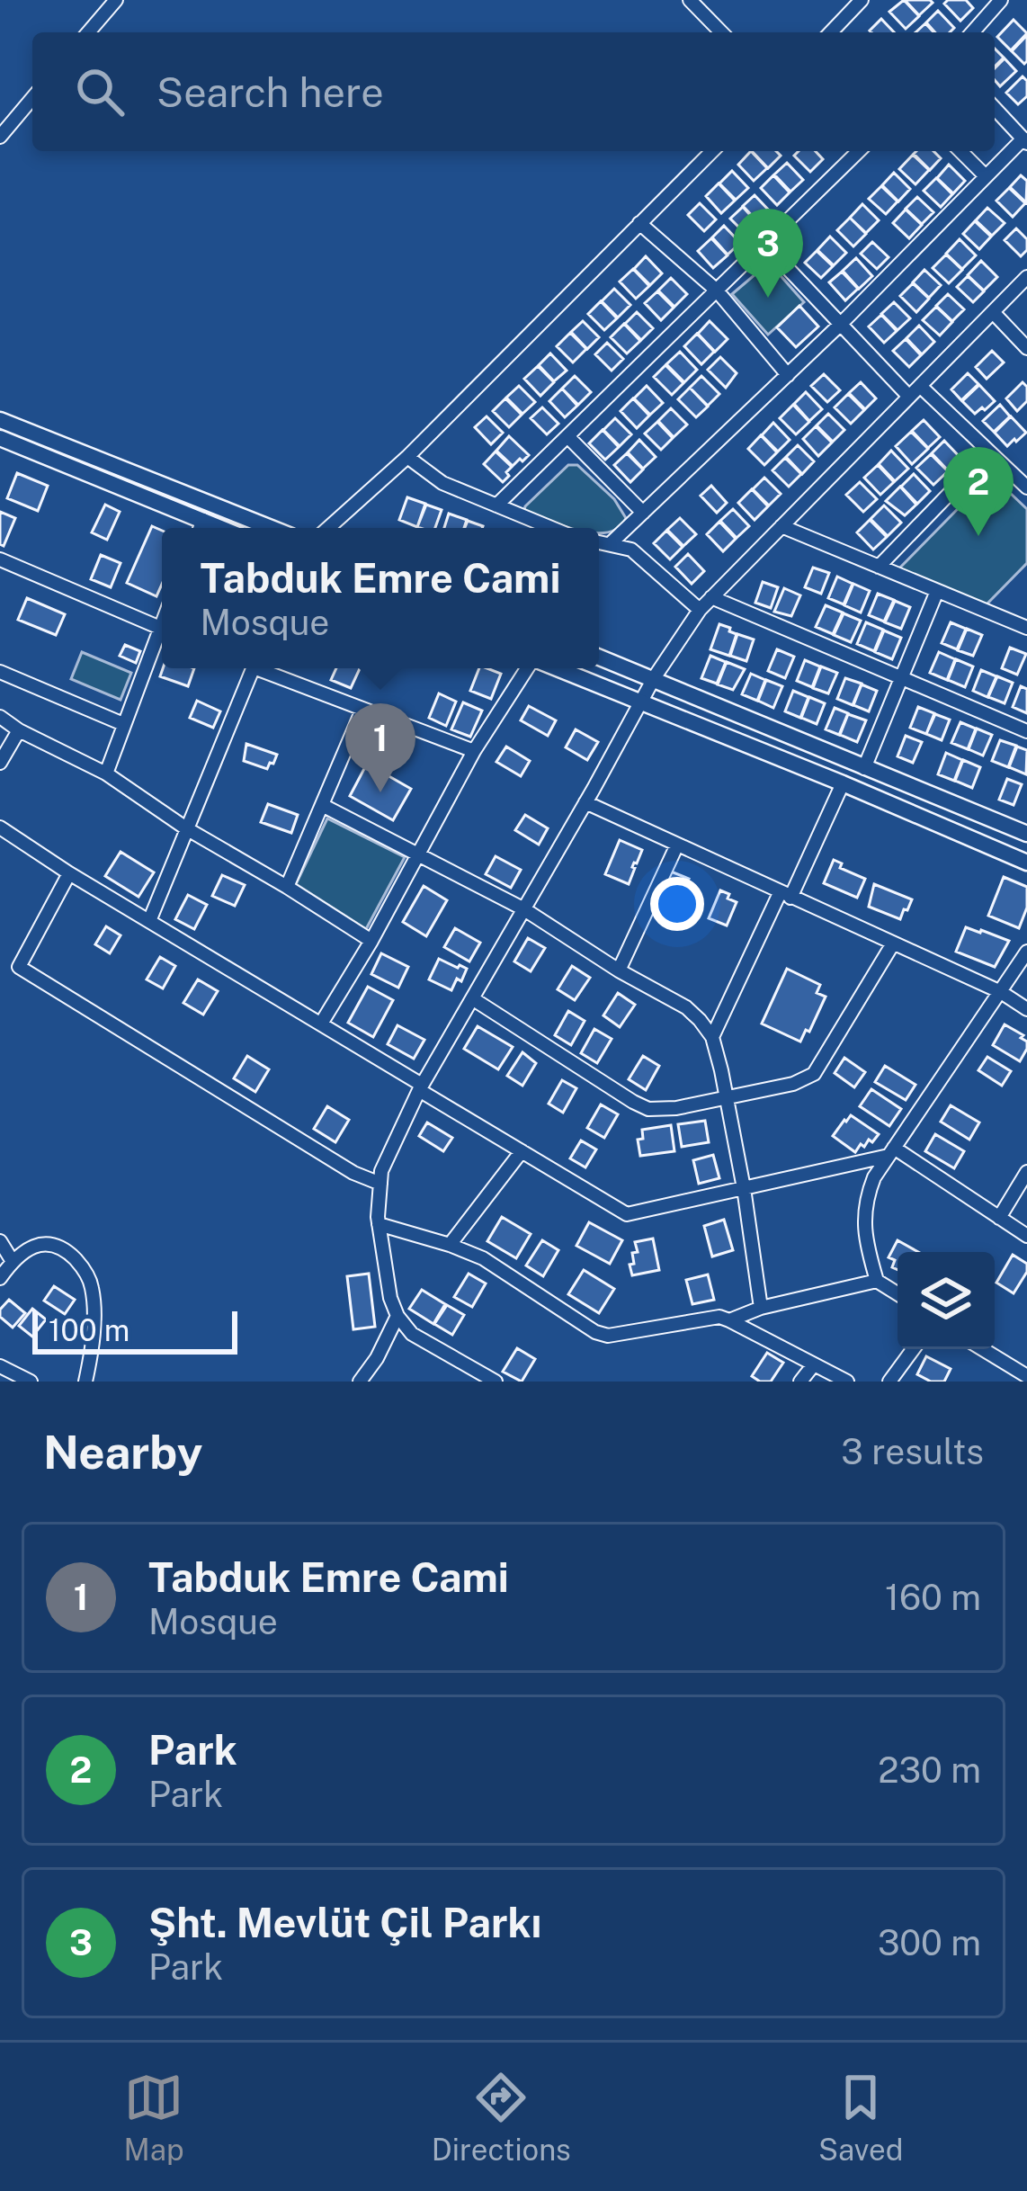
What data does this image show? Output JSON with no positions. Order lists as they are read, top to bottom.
{
  "scale_bar": "100 m",
  "page": {
    "search": "Search here",
    "pins": ["3", "2", "1"],
    "popup": ["Tabduk Emre Cami", "Mosque"],
    "scale": "100 m",
    "heading": ["Nearby", "3 results"],
    "list": [
      {
        "mark": "1",
        "name": "Tabduk Emre Cami",
        "note": "Mosque",
        "value": "160 m"
      },
      {
        "mark": "2",
        "name": "Park",
        "note": "Park",
        "value": "230 m"
      },
      {
        "mark": "3",
        "name": "Şht. Mevlüt Çil Parkı",
        "note": "Park",
        "value": "300 m"
      }
    ],
    "nav": ["Map", "Directions", "Saved"]
  }
}
